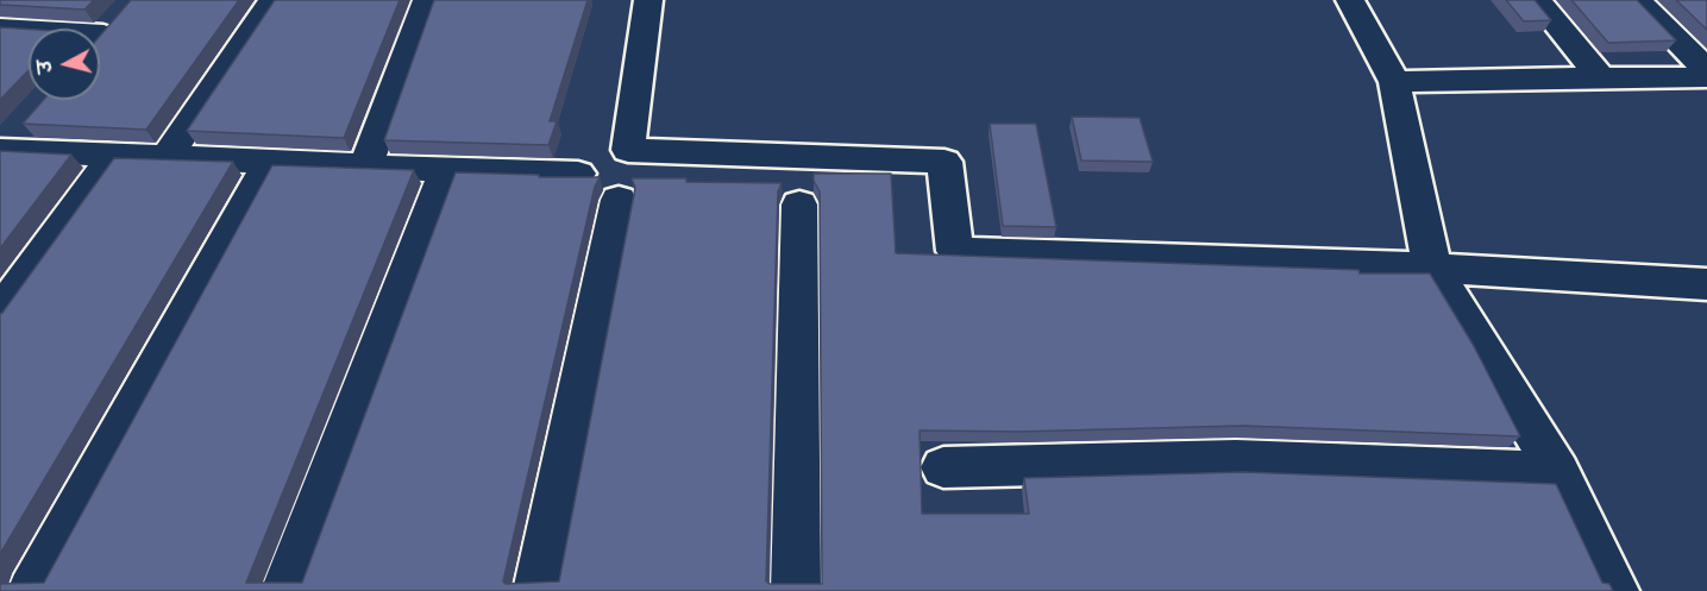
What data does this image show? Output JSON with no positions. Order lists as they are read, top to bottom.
{
  "north": "left"
}
